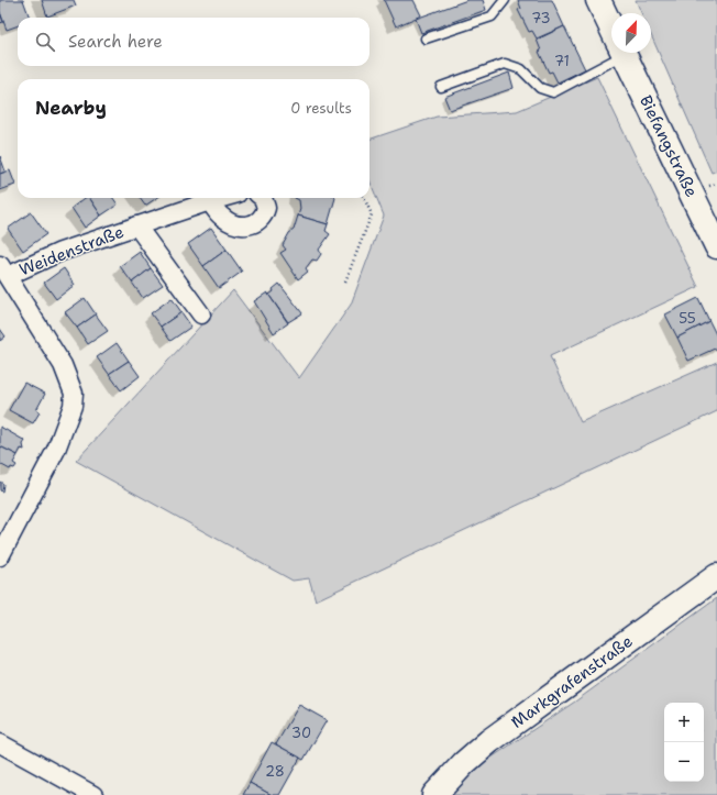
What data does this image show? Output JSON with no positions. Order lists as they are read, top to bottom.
{
  "streets": {
    "main road": ["Biefangstraße", "Markgrafenstraße"],
    "street": ["Weidenstraße"]
  },
  "house_numbers": [
    "73",
    "71",
    "55",
    "30",
    "28"
  ],
  "north": "top right",
  "page": {
    "search": "Search here",
    "heading": ["Nearby", "0 results"],
    "map_buttons": ["+", "−"]
  }
}
